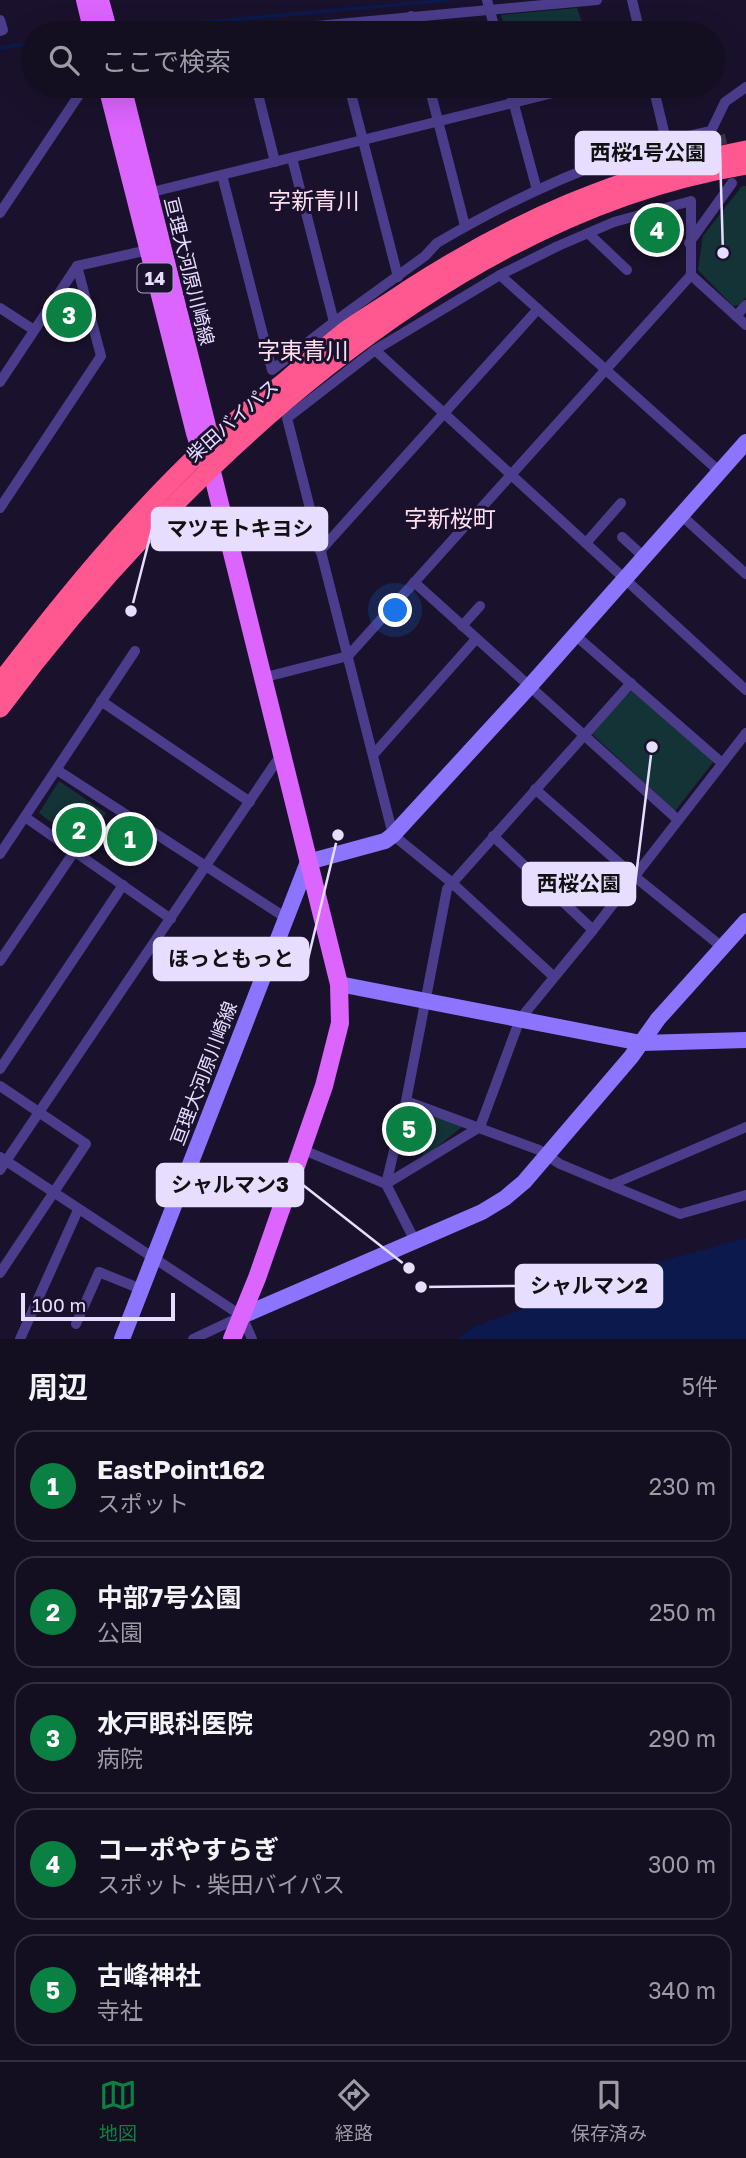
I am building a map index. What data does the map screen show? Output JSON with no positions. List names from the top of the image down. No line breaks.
{"streets":{"highway":["柴田バイパス"],"main road":["亘理大河原川崎線","14"]},"crossings":[["亘理大河原川崎線","柴田バイパス"]],"districts":["字新青川","字東青川","字新桜町"],"places":["西桜1号公園","マツモトキヨシ","西桜公園","ほっともっと","シャルマン3","シャルマン2"],"scale_bar":"100 m","page":{"search":"ここで検索","pins":["4","3","2","1","5"],"scale":"100 m","heading":["周辺","5件"],"list":[{"mark":"1","name":"EastPoint162","note":"スポット","value":"230 m"},{"mark":"2","name":"中部7号公園","note":"公園","value":"250 m"},{"mark":"3","name":"水戸眼科医院","note":"病院","value":"290 m"},{"mark":"4","name":"コーポやすらぎ","note":"スポット · 柴田バイパス","value":"300 m"},{"mark":"5","name":"古峰神社","note":"寺社","value":"340 m"}],"nav":["地図","経路","保存済み"]}}
